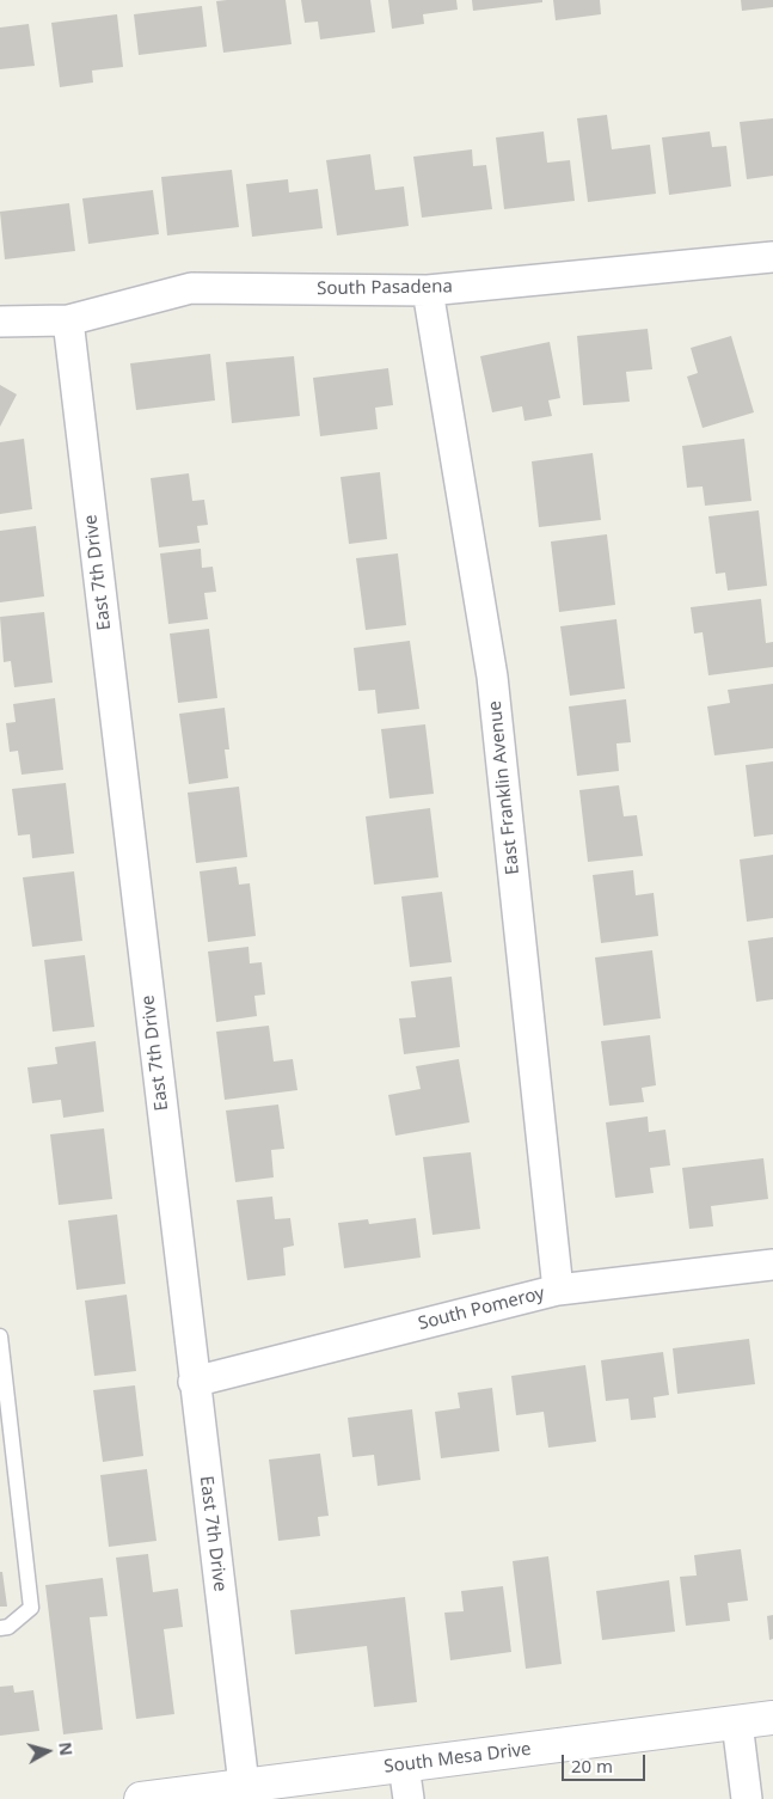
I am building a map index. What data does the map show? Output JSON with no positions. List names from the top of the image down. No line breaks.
{"streets":{"main road":["South Mesa Drive"],"street":["South Pasadena","East 7th Drive","East Franklin Avenue","South Pomeroy"]},"crossings":[["South Pasadena","East 7th Drive"],["South Pasadena","East Franklin Avenue"],["East 7th Drive","South Pomeroy"],["East 7th Drive","South Mesa Drive"],["East Franklin Avenue","South Pomeroy"]],"scale_bar":"20 m","north":"right"}
